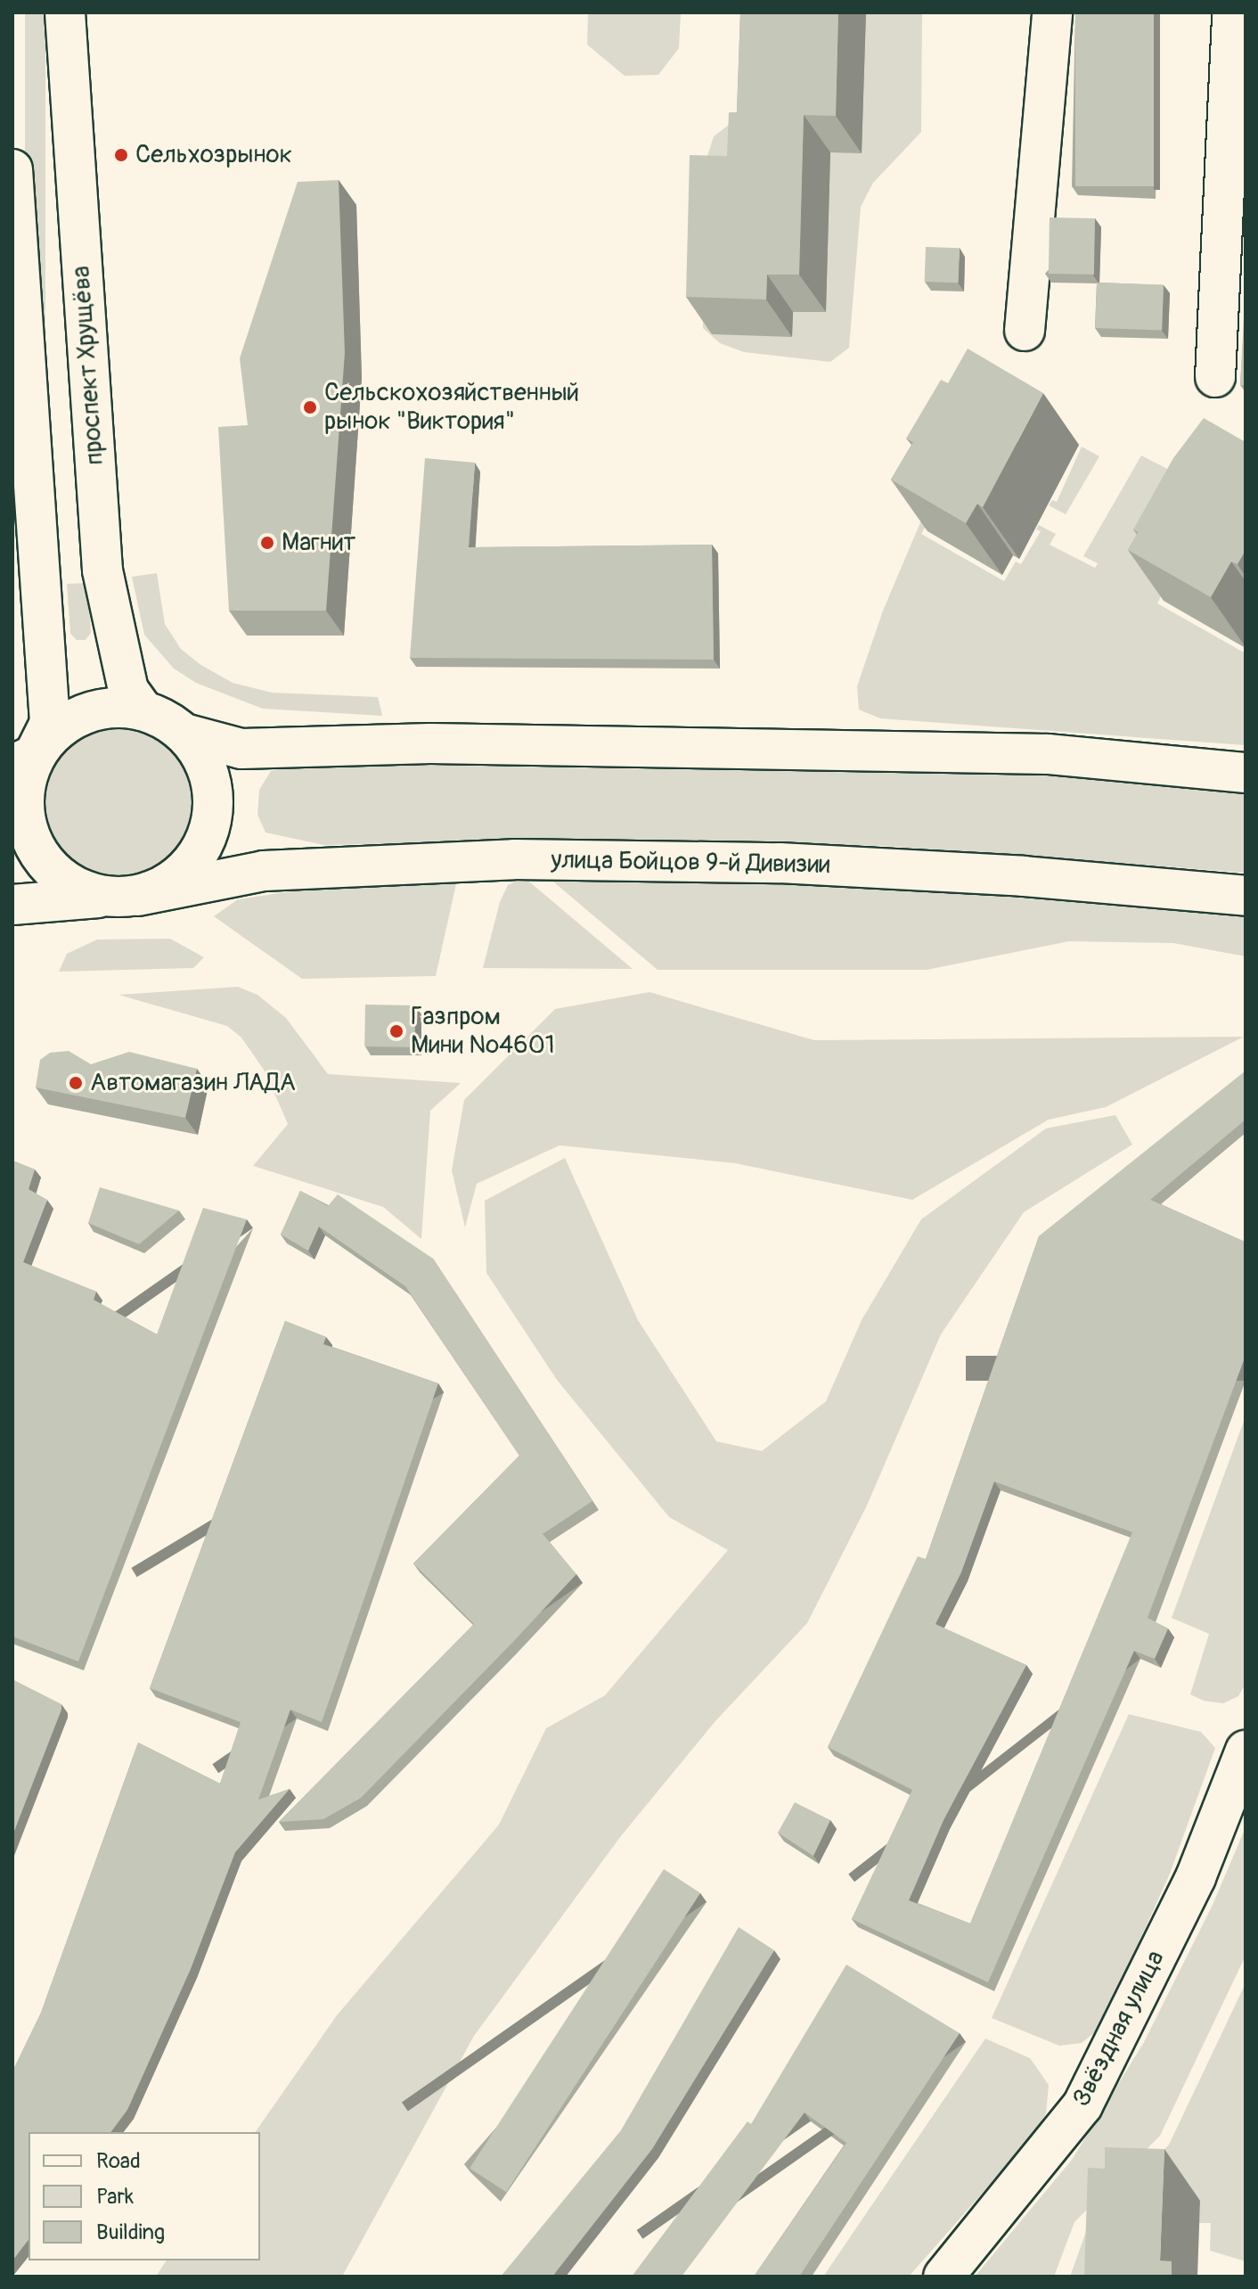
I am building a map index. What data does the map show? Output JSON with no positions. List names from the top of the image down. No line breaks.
{"streets":{"main road":["проспект Хрущёва","улица Бойцов 9-й Дивизии","Звёздная улица"]},"crossings":[["проспект Хрущёва","улица Бойцов 9-й Дивизии"]],"places":["Сельхозрынок","Сельскохозяйственный рынок \"Виктория\"","Магнит","Газпром Мини №4601","Автомагазин ЛАДА"],"legend":["Road","Park","Building"]}
